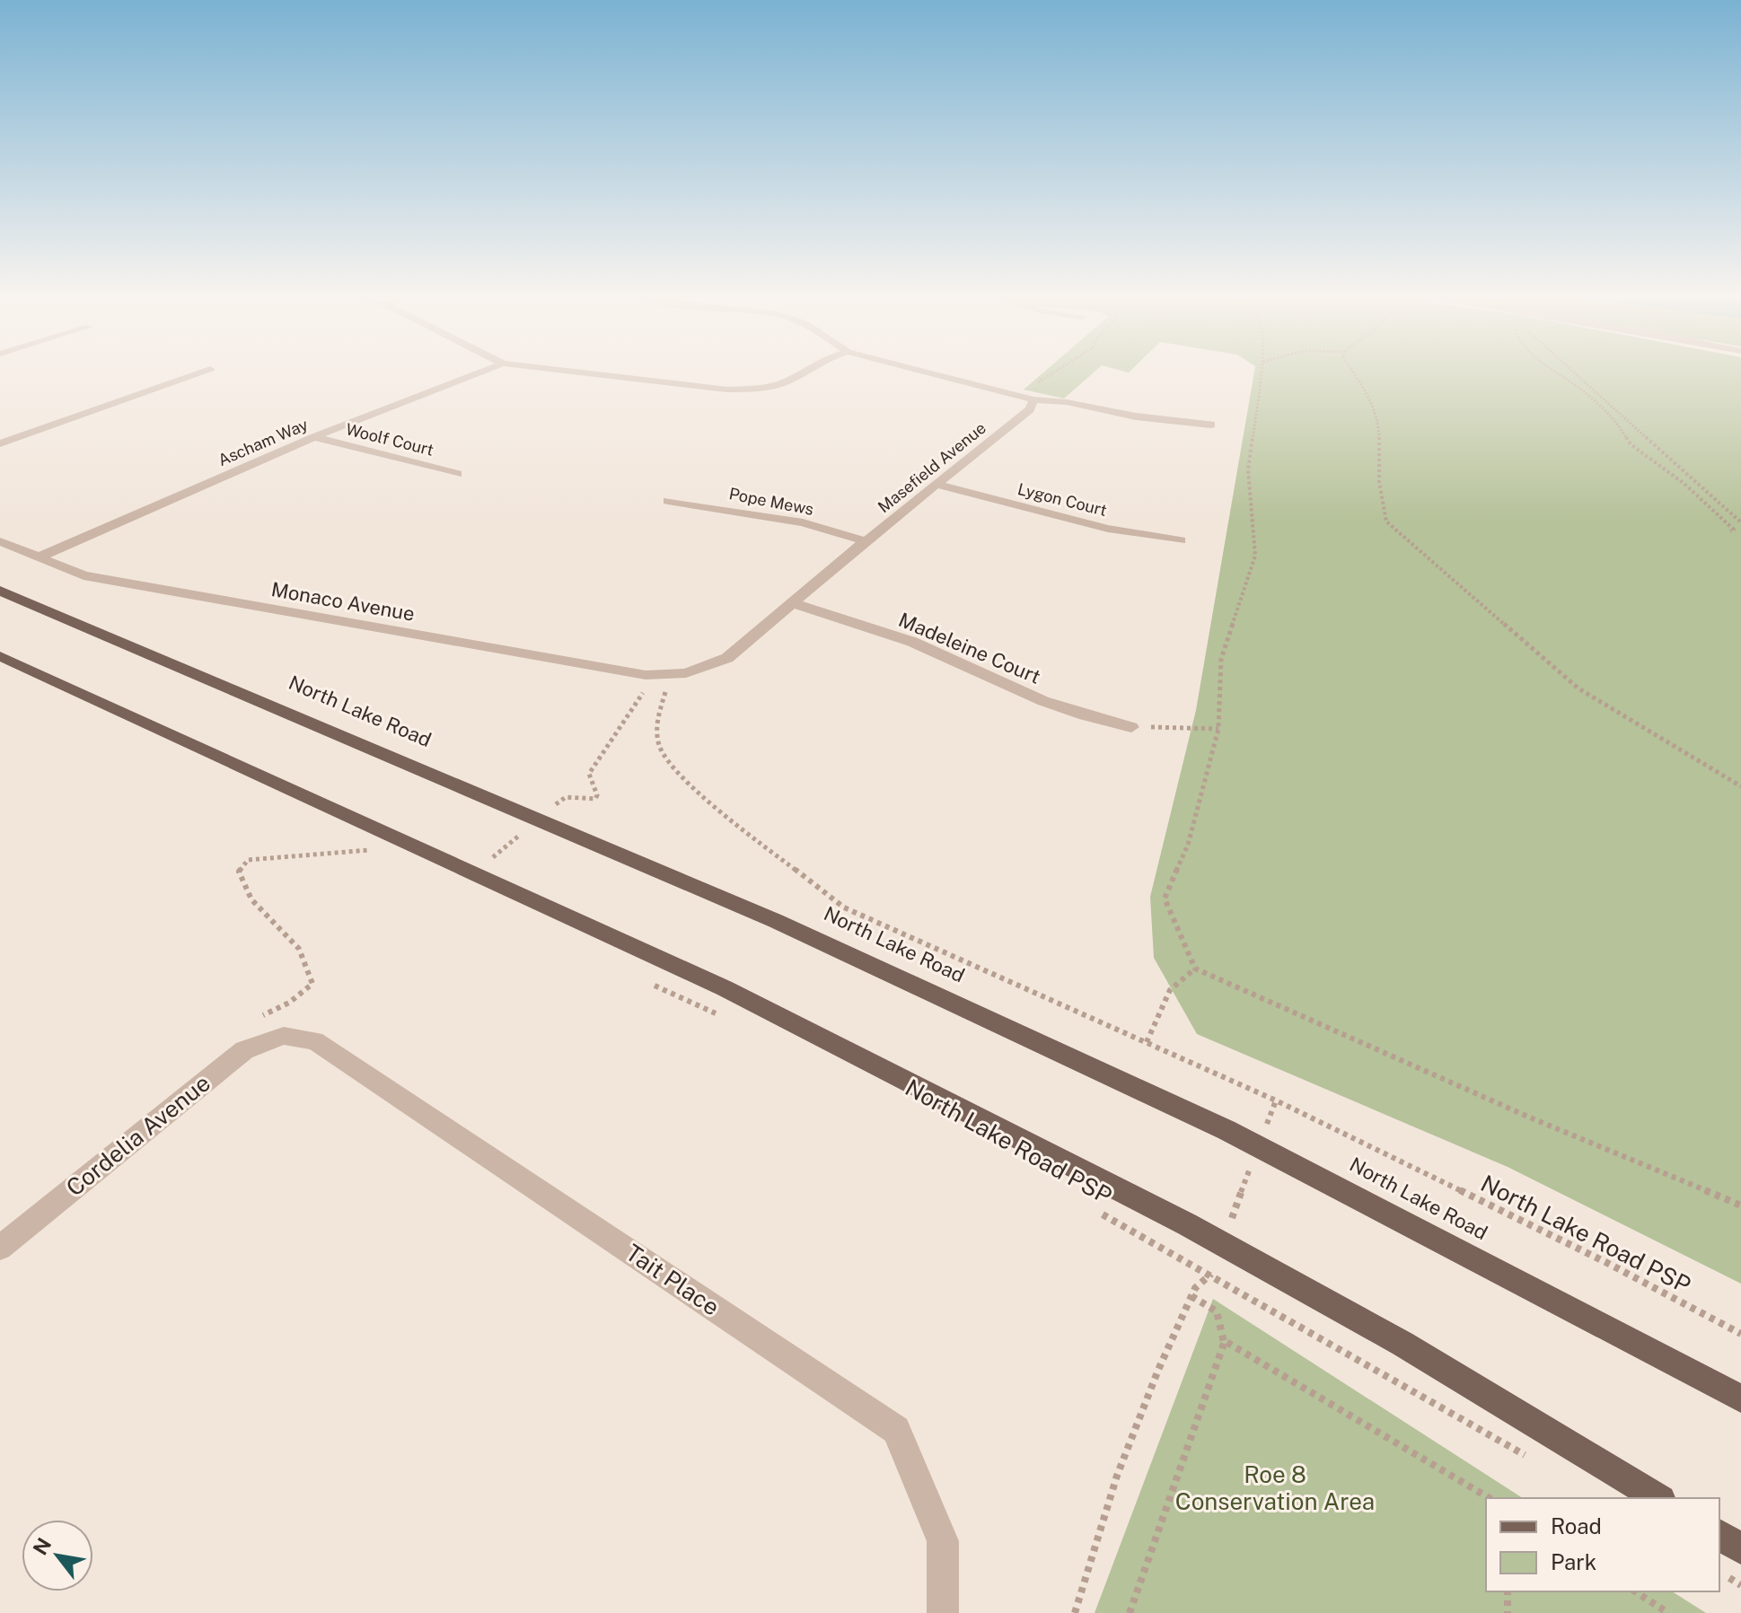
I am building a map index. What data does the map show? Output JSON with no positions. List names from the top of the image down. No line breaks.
{"streets":{"main road":["North Lake Road"],"street":["Woolf Court","Ascham Way","Masefield Avenue","Lygon Court","Pope Mews","Monaco Avenue","Madeleine Court","Cordelia Avenue","Tait Place"],"path":["North Lake Road PSP"]},"crossings":[["Woolf Court","Ascham Way"],["Ascham Way","Monaco Avenue"],["Masefield Avenue","Lygon Court"],["Masefield Avenue","Pope Mews"],["Masefield Avenue","Monaco Avenue"],["Masefield Avenue","Madeleine Court"],["Masefield Avenue","North Lake Road PSP"],["Monaco Avenue","North Lake Road PSP"],["Cordelia Avenue","Tait Place"]],"parks":["Roe 8 Conservation Area"],"legend":["Road","Park"],"north":"top left"}
